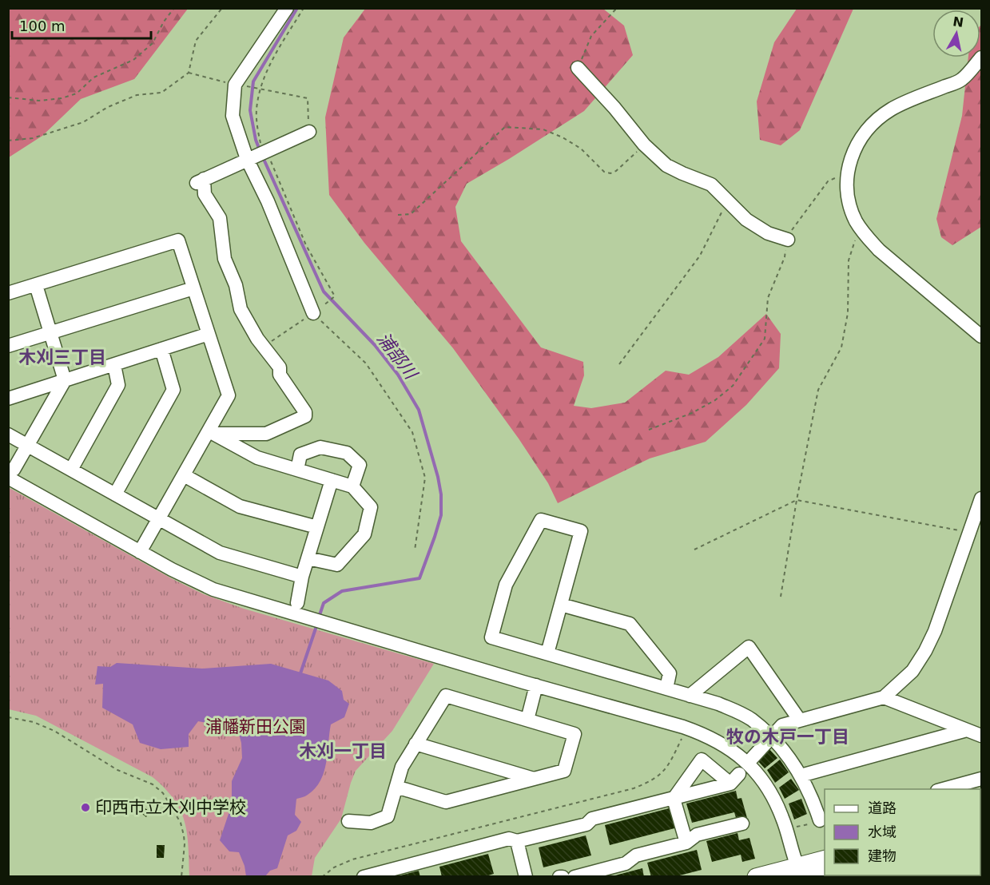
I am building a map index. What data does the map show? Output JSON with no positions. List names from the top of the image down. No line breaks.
{"districts":["木刈三丁目","牧の木戸一丁目","木刈一丁目"],"water":["浦部川"],"parks":["浦幡新田公園"],"places":["印西市立木刈中学校"],"legend":["道路","水域","建物"],"scale_bar":"100 m","north":"top"}
